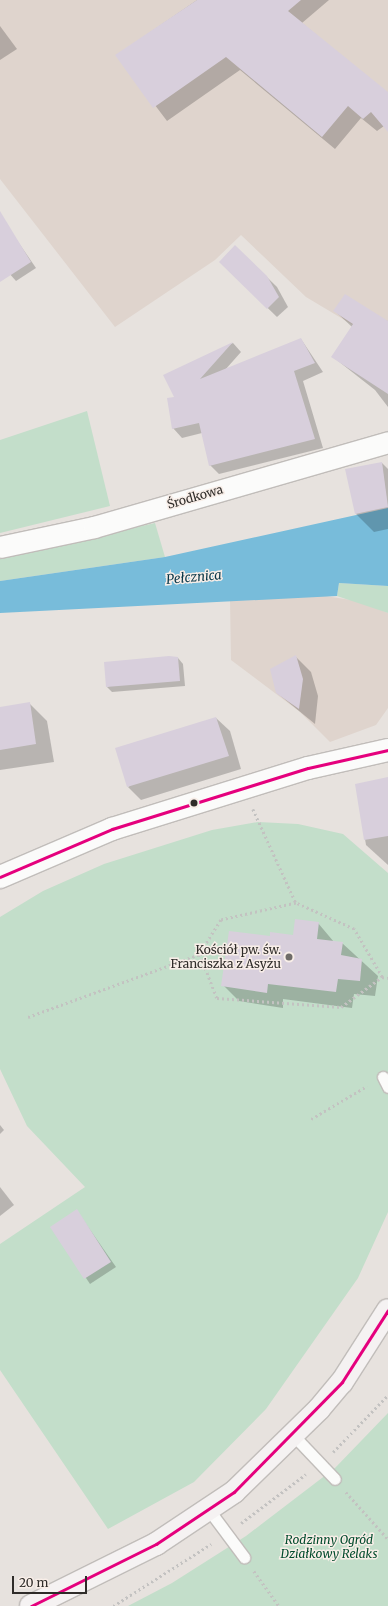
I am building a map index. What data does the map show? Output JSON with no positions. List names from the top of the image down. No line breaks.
{"streets":{"street":["Środkowa"]},"water":["Pełcznica"],"parks":["Rodzinny Ogród Działkowy Relaks"],"places":["Kościół pw. św. Franciszka z Asyżu"],"scale_bar":"20 m"}
